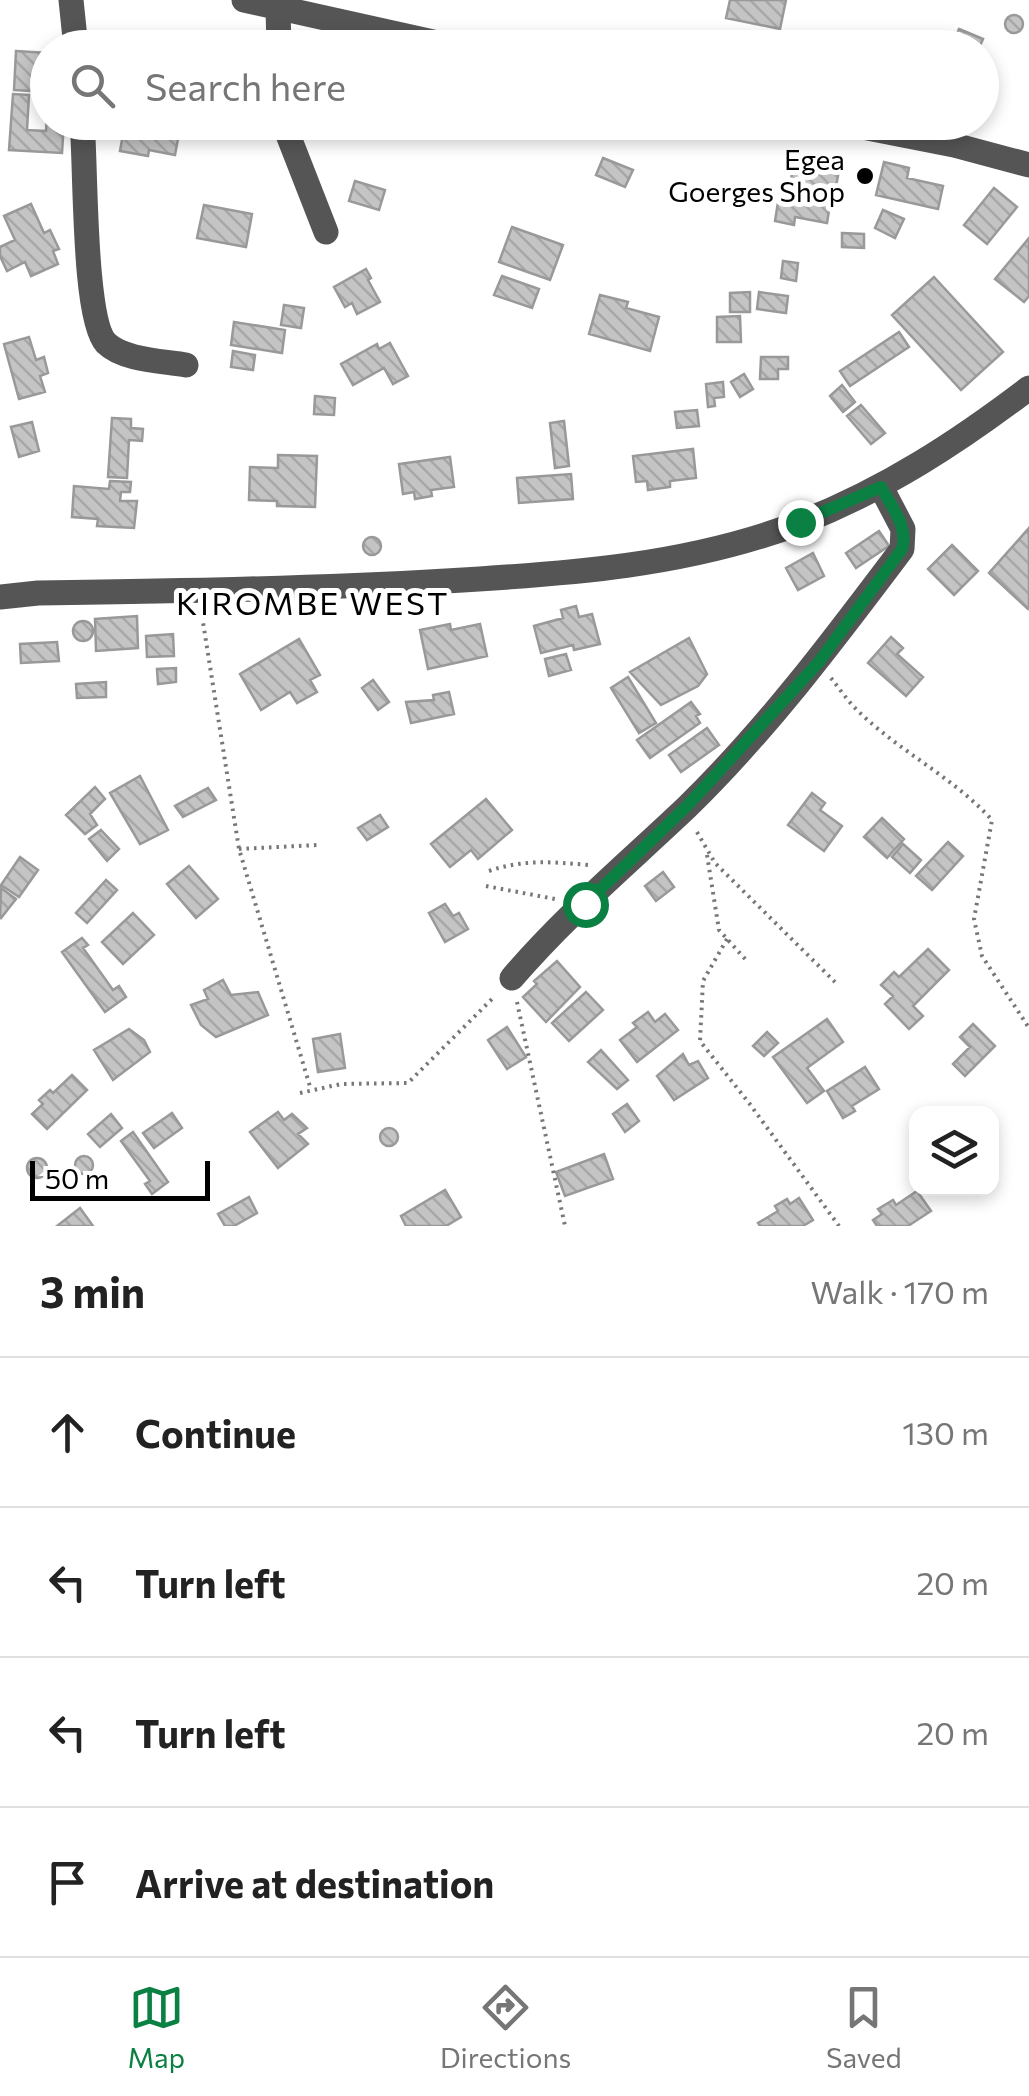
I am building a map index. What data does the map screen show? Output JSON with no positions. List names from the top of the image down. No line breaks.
{"districts":["KIROMBE WEST"],"places":["Egea Goerges Shop"],"scale_bar":"50 m","page":{"search":"Search here","scale":"50 m","heading":["3 min","Walk · 170 m"],"list":[["Continue","130 m"],["Turn left","20 m"],["Turn left","20 m"],"Arrive at destination"],"nav":["Map","Directions","Saved"]}}
